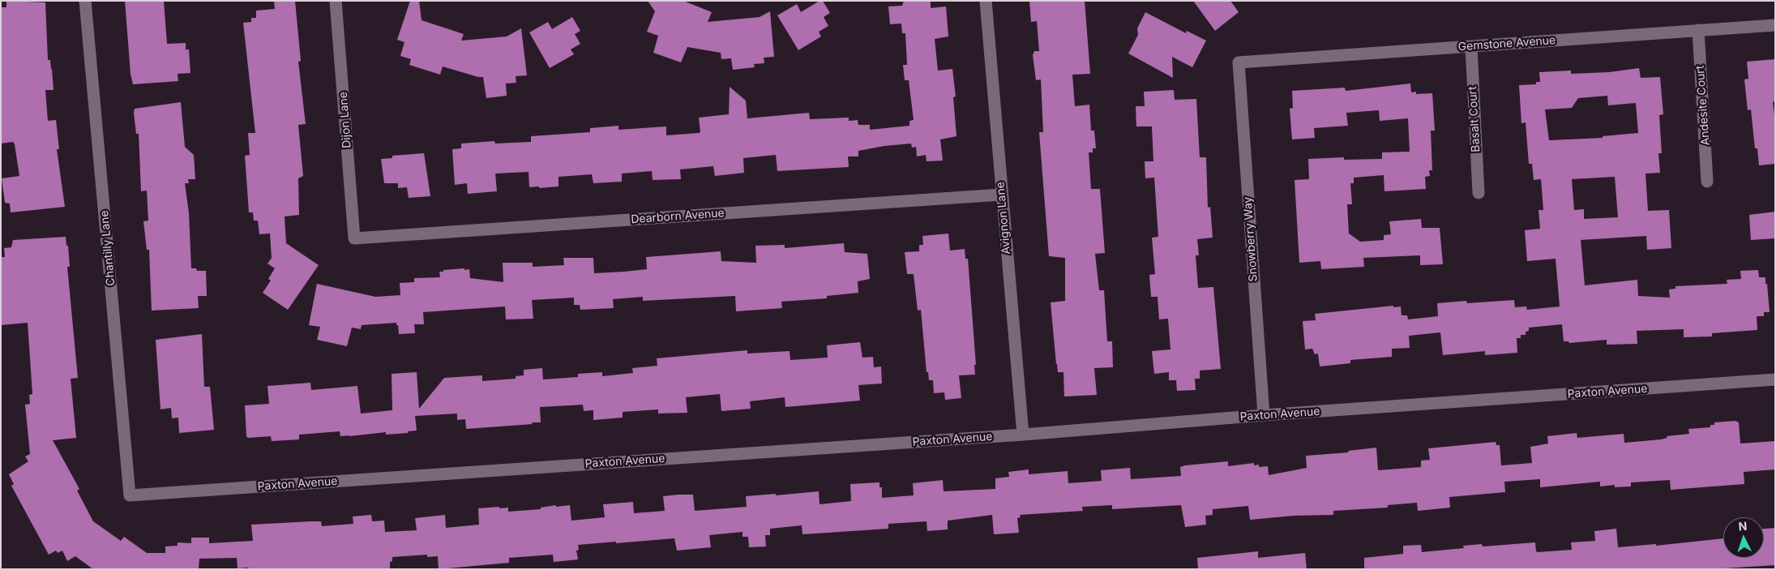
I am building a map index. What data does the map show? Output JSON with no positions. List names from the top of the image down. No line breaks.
{"streets":{"street":["Gemstone Avenue","Andesite Court","Basalt Court","Dijon Lane","Dearborn Avenue","Avignon Lane","Snowberry Way","Chantilly Lane","Paxton Avenue"]},"crossings":[["Gemstone Avenue","Andesite Court"],["Gemstone Avenue","Basalt Court"],["Gemstone Avenue","Snowberry Way"],["Dijon Lane","Dearborn Avenue"],["Dearborn Avenue","Avignon Lane"],["Avignon Lane","Paxton Avenue"],["Snowberry Way","Paxton Avenue"],["Chantilly Lane","Paxton Avenue"]],"north":"top"}
